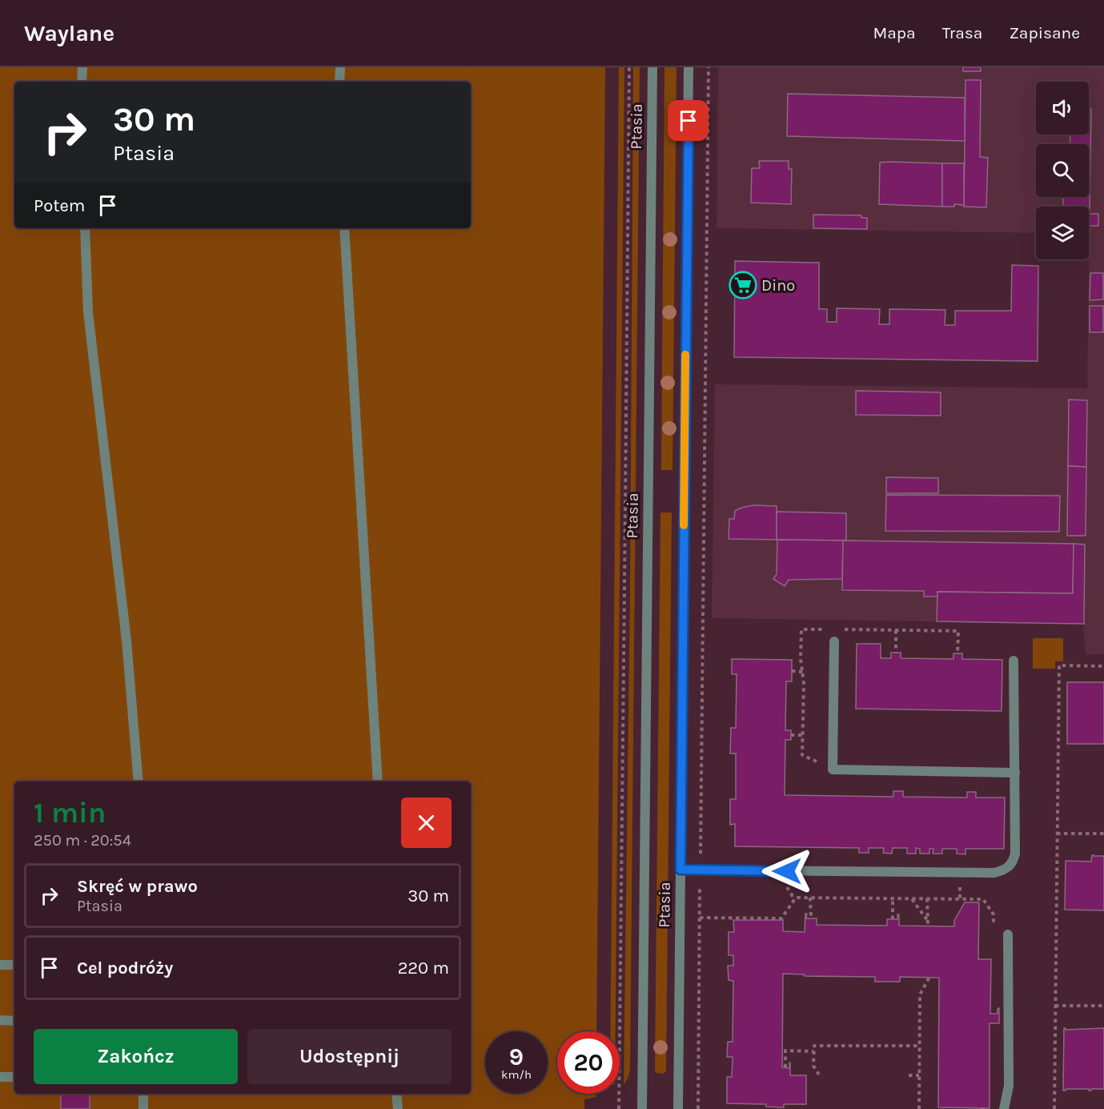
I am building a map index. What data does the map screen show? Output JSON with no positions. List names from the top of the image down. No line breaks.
{"streets":{"street":["Ptasia"]},"places":{"supermarket":["Dino"]},"page":{"header":"Waylane","nav":["Mapa","Trasa","Zapisane"],"turn":["30 m","Ptasia"],"then":"Potem","heading":["1 min","250 m · 20:54"],"list":[{"name":"Skręć w prawo","note":"Ptasia","value":"30 m"},{"name":"Cel podróży","value":"220 m"}],"buttons":["Zakończ","Udostępnij"],"speed":"9 km/h","limit":"20"}}
